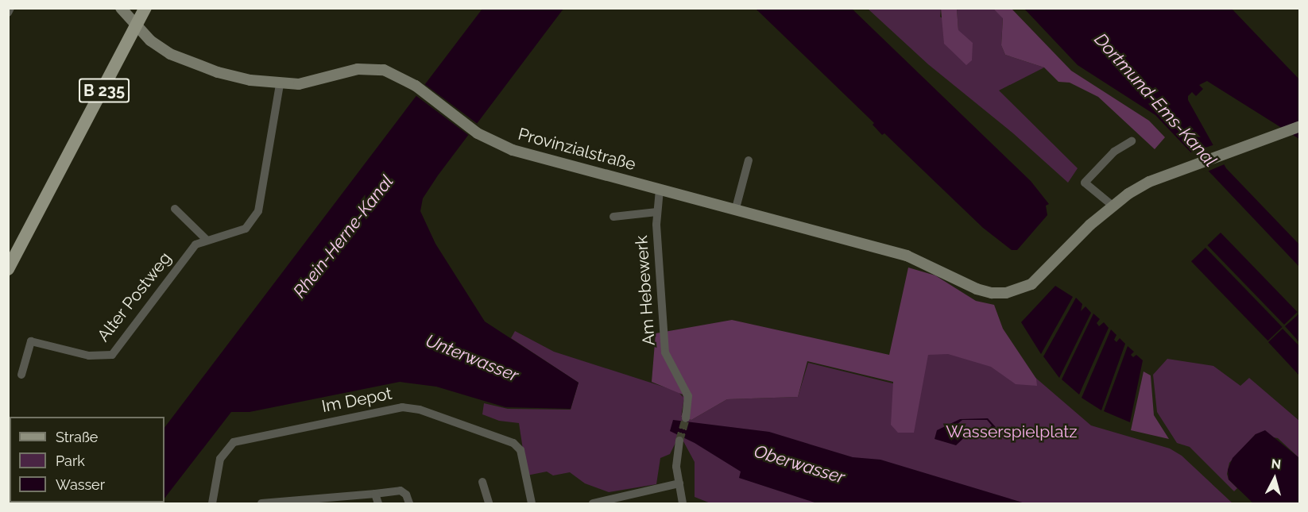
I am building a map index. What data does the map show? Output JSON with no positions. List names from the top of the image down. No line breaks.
{"streets":{"main road":["B 235","Provinzialstraße"],"street":["Am Hebewerk","Alter Postweg","Im Depot"]},"crossings":[["B 235","Provinzialstraße"],["Provinzialstraße","Am Hebewerk"]],"water":["Dortmund-Ems-Kanal","Rhein-Herne-Kanal","Unterwasser","Oberwasser"],"parks":["Wasserspielplatz"],"legend":["Straße","Park","Wasser"],"north":"top"}
